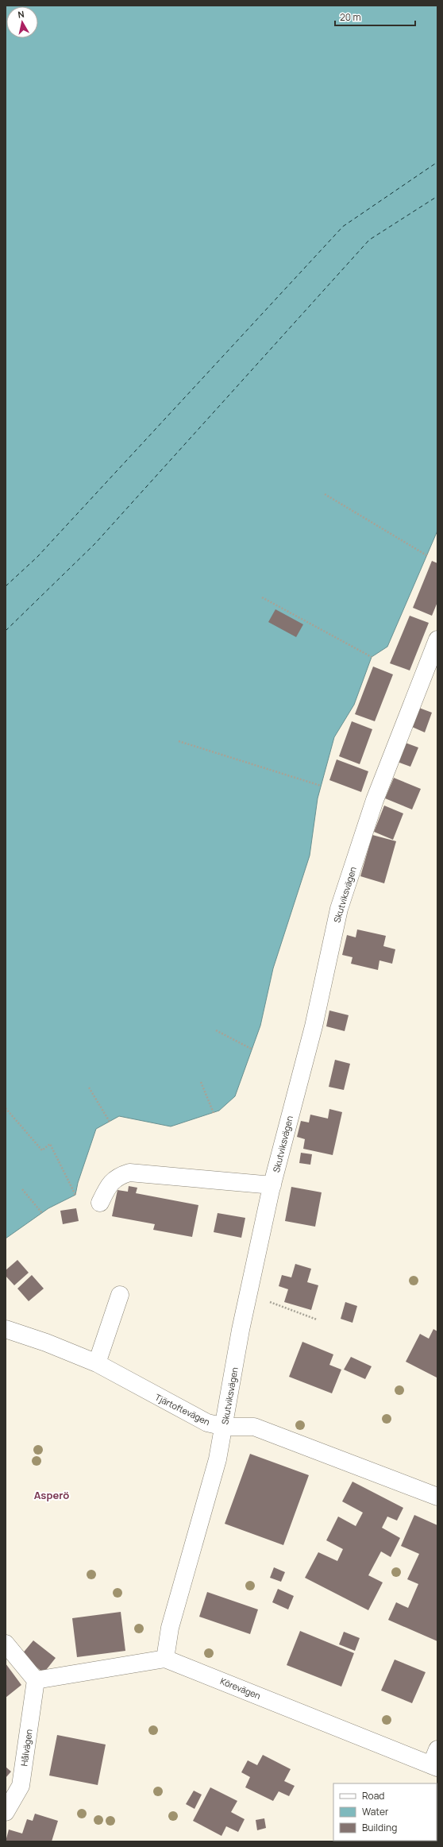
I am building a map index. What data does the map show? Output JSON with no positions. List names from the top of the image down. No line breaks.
{"streets":{"street":["Skutviksvägen","Tjärtoftevägen","Körevägen","Hålvägen"]},"crossings":[["Skutviksvägen","Tjärtoftevägen"],["Skutviksvägen","Körevägen"]],"districts":["Asperö"],"legend":["Road","Water","Building"],"scale_bar":"20 m","north":"top"}
